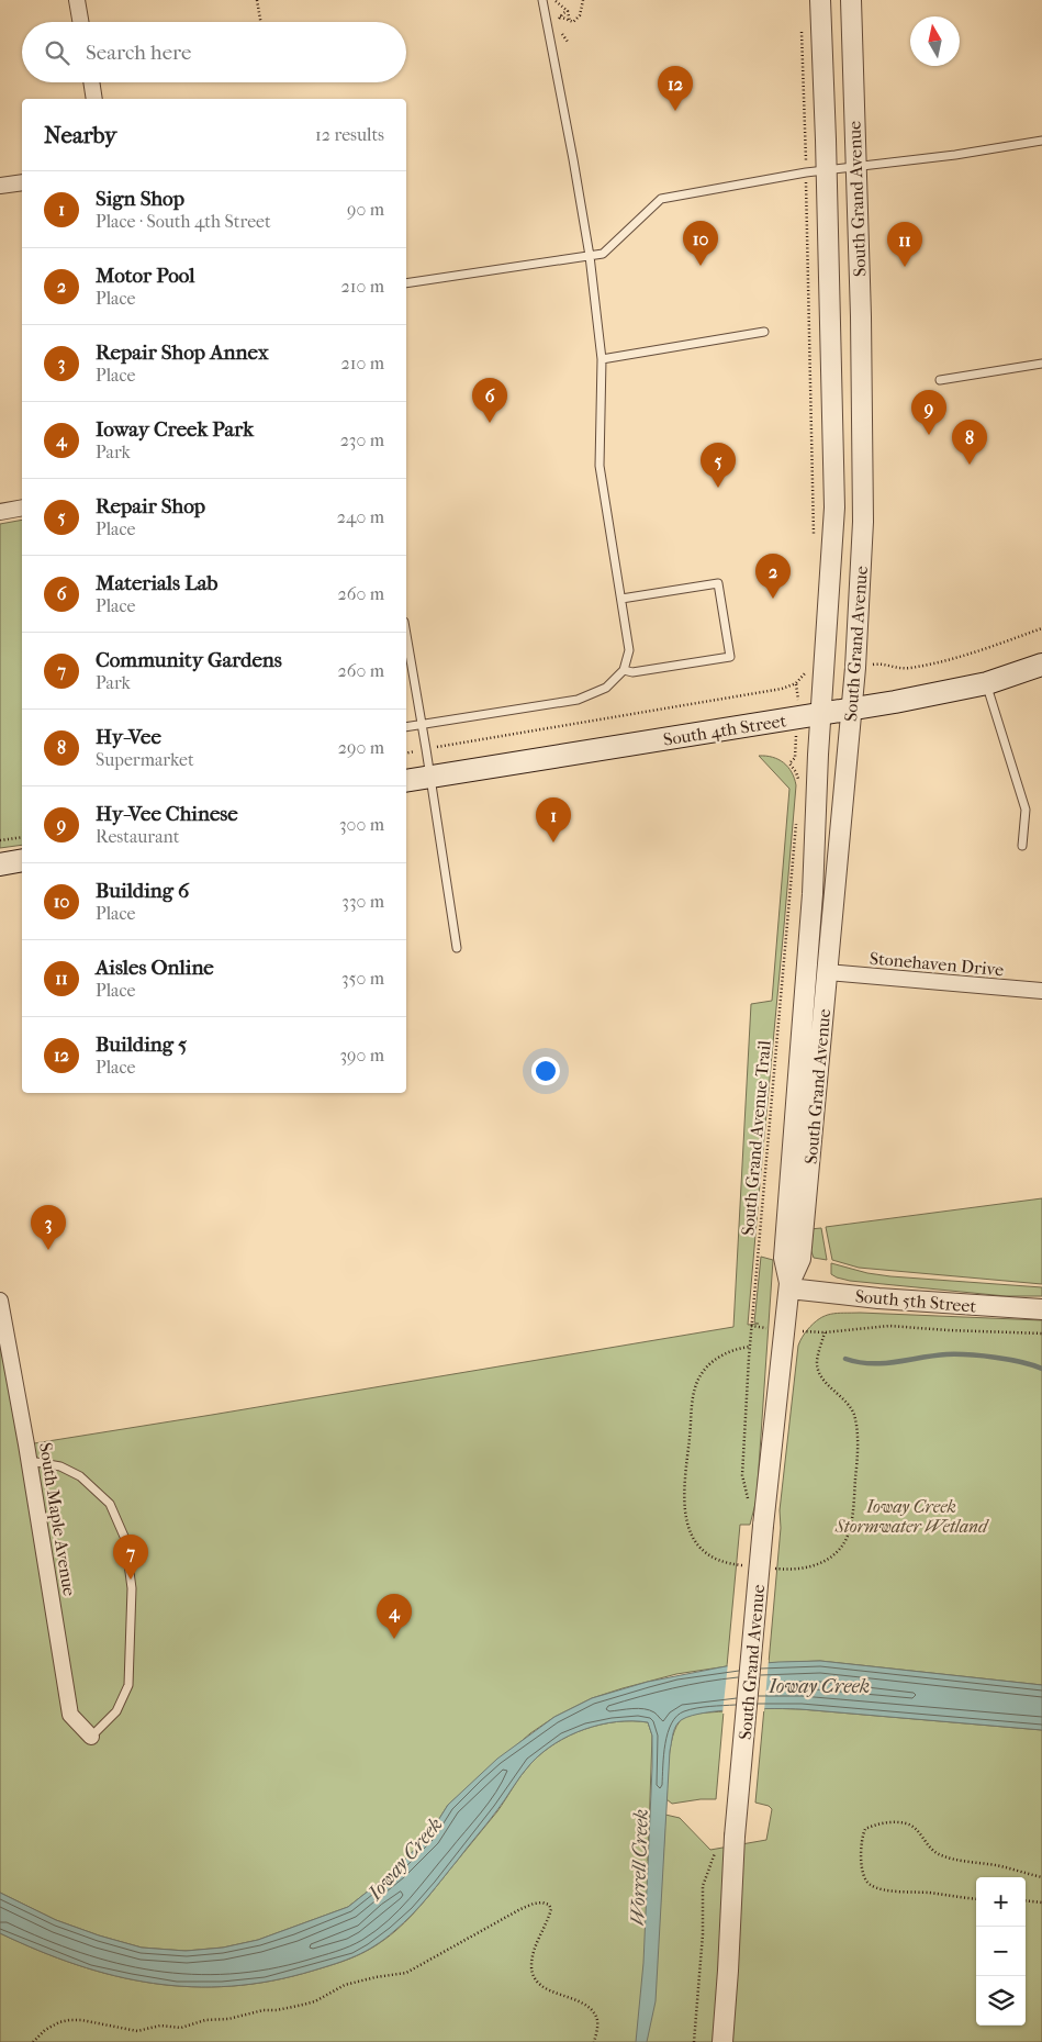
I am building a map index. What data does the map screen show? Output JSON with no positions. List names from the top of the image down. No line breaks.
{"streets":{"main road":["South 4th Street"],"street":["South Grand Avenue","Stonehaven Drive","South 5th Street","South Maple Avenue"],"path":["South Grand Avenue Trail"]},"crossings":[["South Grand Avenue","South 4th Street"],["South Grand Avenue","Stonehaven Drive"],["South Grand Avenue","South 5th Street"]],"water":["Ioway Creek","Worrell Creek"],"parks":["Ioway Creek Stormwater Wetland"],"north":"top","page":{"search":"Search here","pins":["12","10","11","6","9","8","5","2","1","3","7","4"],"heading":["Nearby","12 results"],"list":[{"mark":"1","name":"Sign Shop","note":"Place · South 4th Street","value":"90 m"},{"mark":"2","name":"Motor Pool","note":"Place","value":"210 m"},{"mark":"3","name":"Repair Shop Annex","note":"Place","value":"210 m"},{"mark":"4","name":"Ioway Creek Park","note":"Park","value":"230 m"},{"mark":"5","name":"Repair Shop","note":"Place","value":"240 m"},{"mark":"6","name":"Materials Lab","note":"Place","value":"260 m"},{"mark":"7","name":"Community Gardens","note":"Park","value":"260 m"},{"mark":"8","name":"Hy-Vee","note":"Supermarket","value":"290 m"},{"mark":"9","name":"Hy-Vee Chinese","note":"Restaurant","value":"300 m"},{"mark":"10","name":"Building 6","note":"Place","value":"330 m"},{"mark":"11","name":"Aisles Online","note":"Place","value":"350 m"},{"mark":"12","name":"Building 5","note":"Place","value":"390 m"}],"map_buttons":["+","−"]}}
